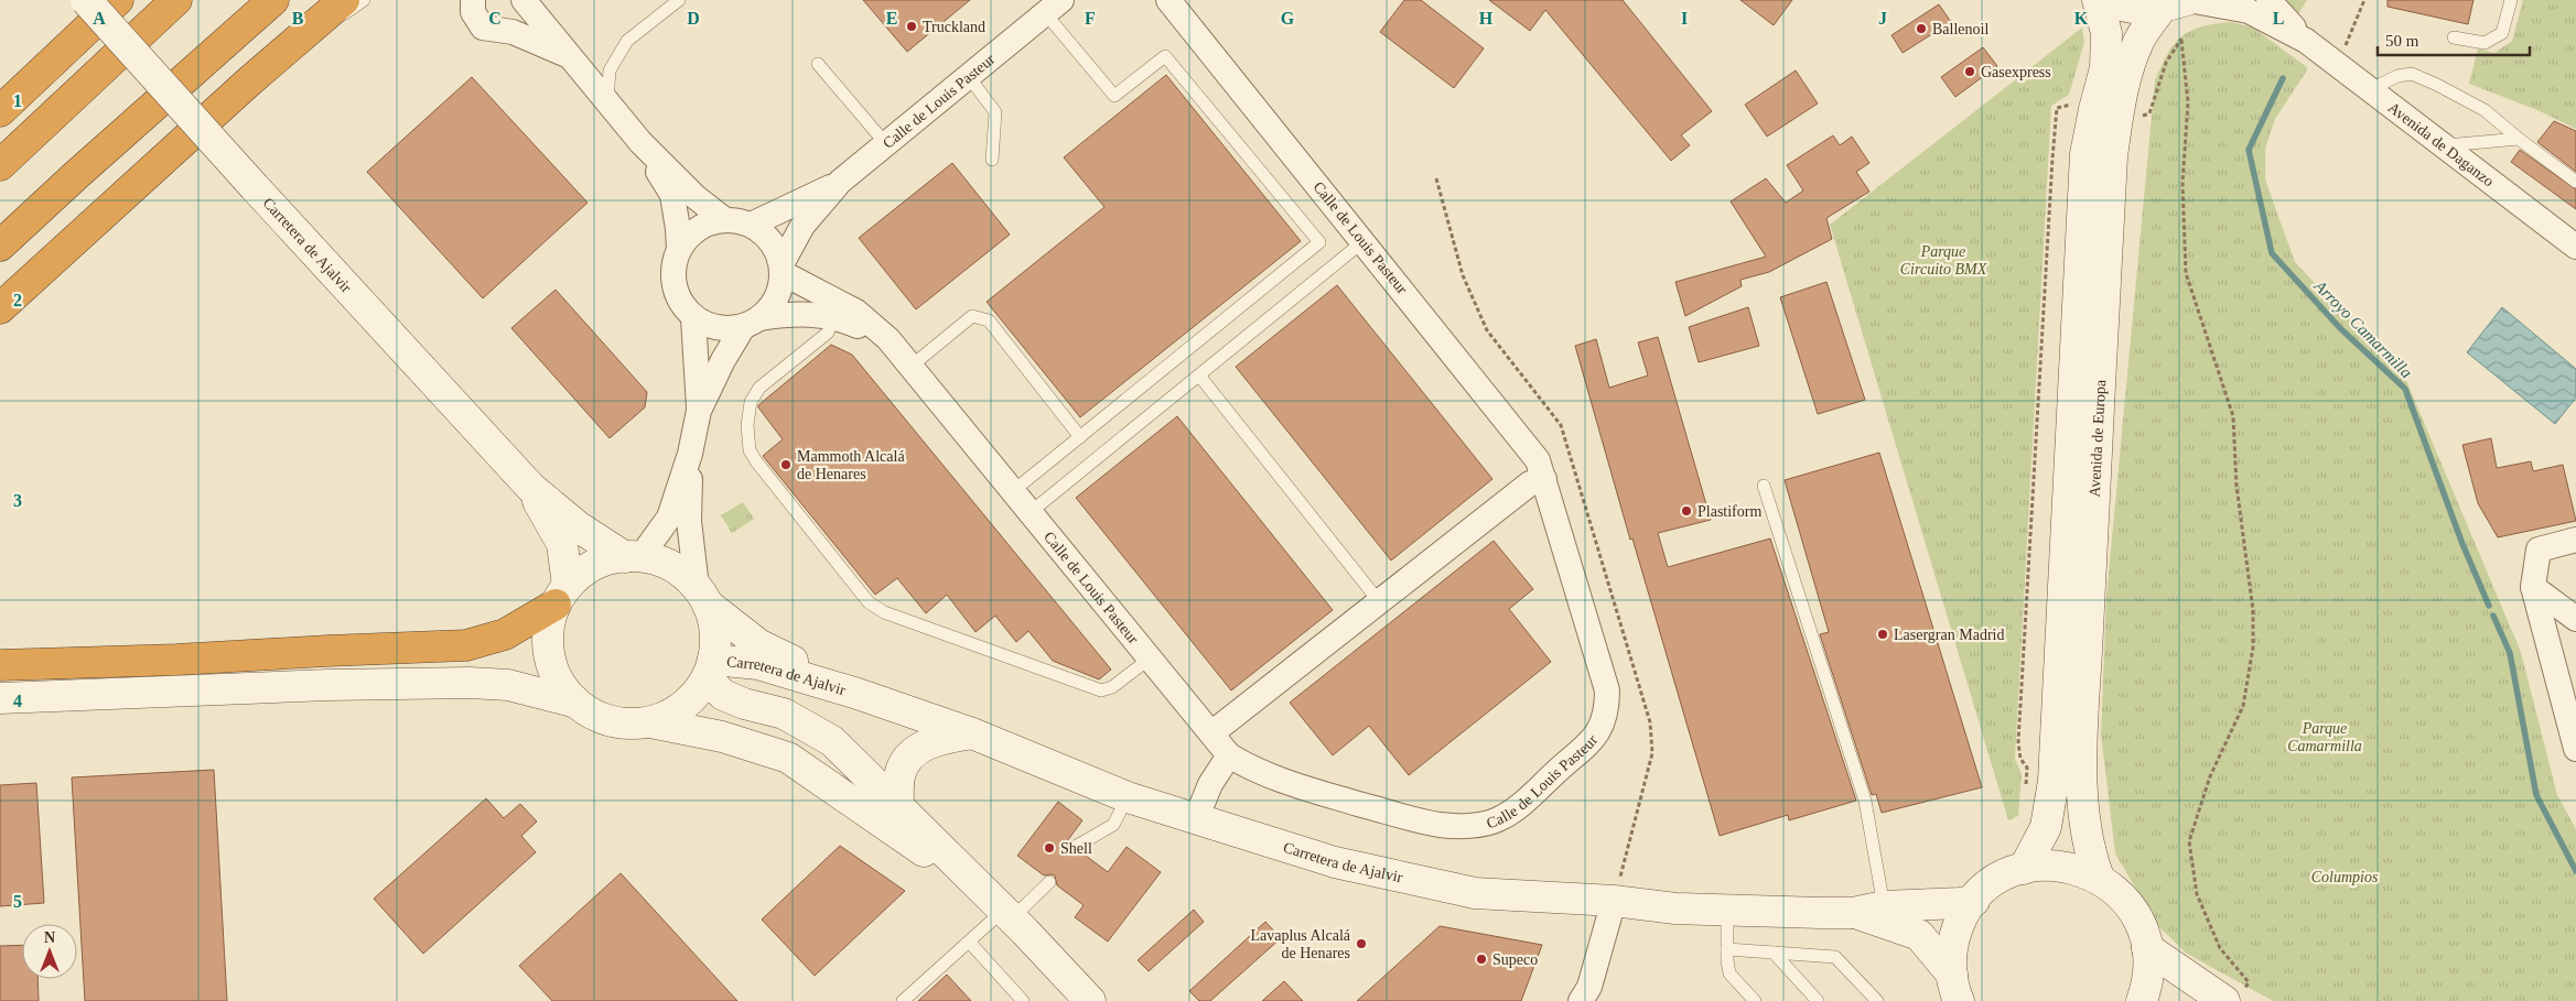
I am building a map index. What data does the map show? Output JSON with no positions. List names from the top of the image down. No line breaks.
{"streets":{"street":["Calle de Louis Pasteur","Avenida de Daganzo","Carretera de Ajalvir","Avenida de Europa"]},"crossings":[["Avenida de Daganzo","Avenida de Europa"]],"water":["Arroyo Camarmilla"],"parks":["Parque Circuito BMX","Parque Camarmilla","Columpios"],"places":["Truckland","Ballenoil","Gasexpress","Mammoth Alcalá de Henares","Plastiform","Lasergran Madrid","Shell","Lavaplus Alcalá de Henares","Supeco"],"scale_bar":"50 m","north":"top","grid":{"columns":["A","B","C","D","E","F","G","H","I","J","K","L"],"rows":["1","2","3","4","5"]}}
